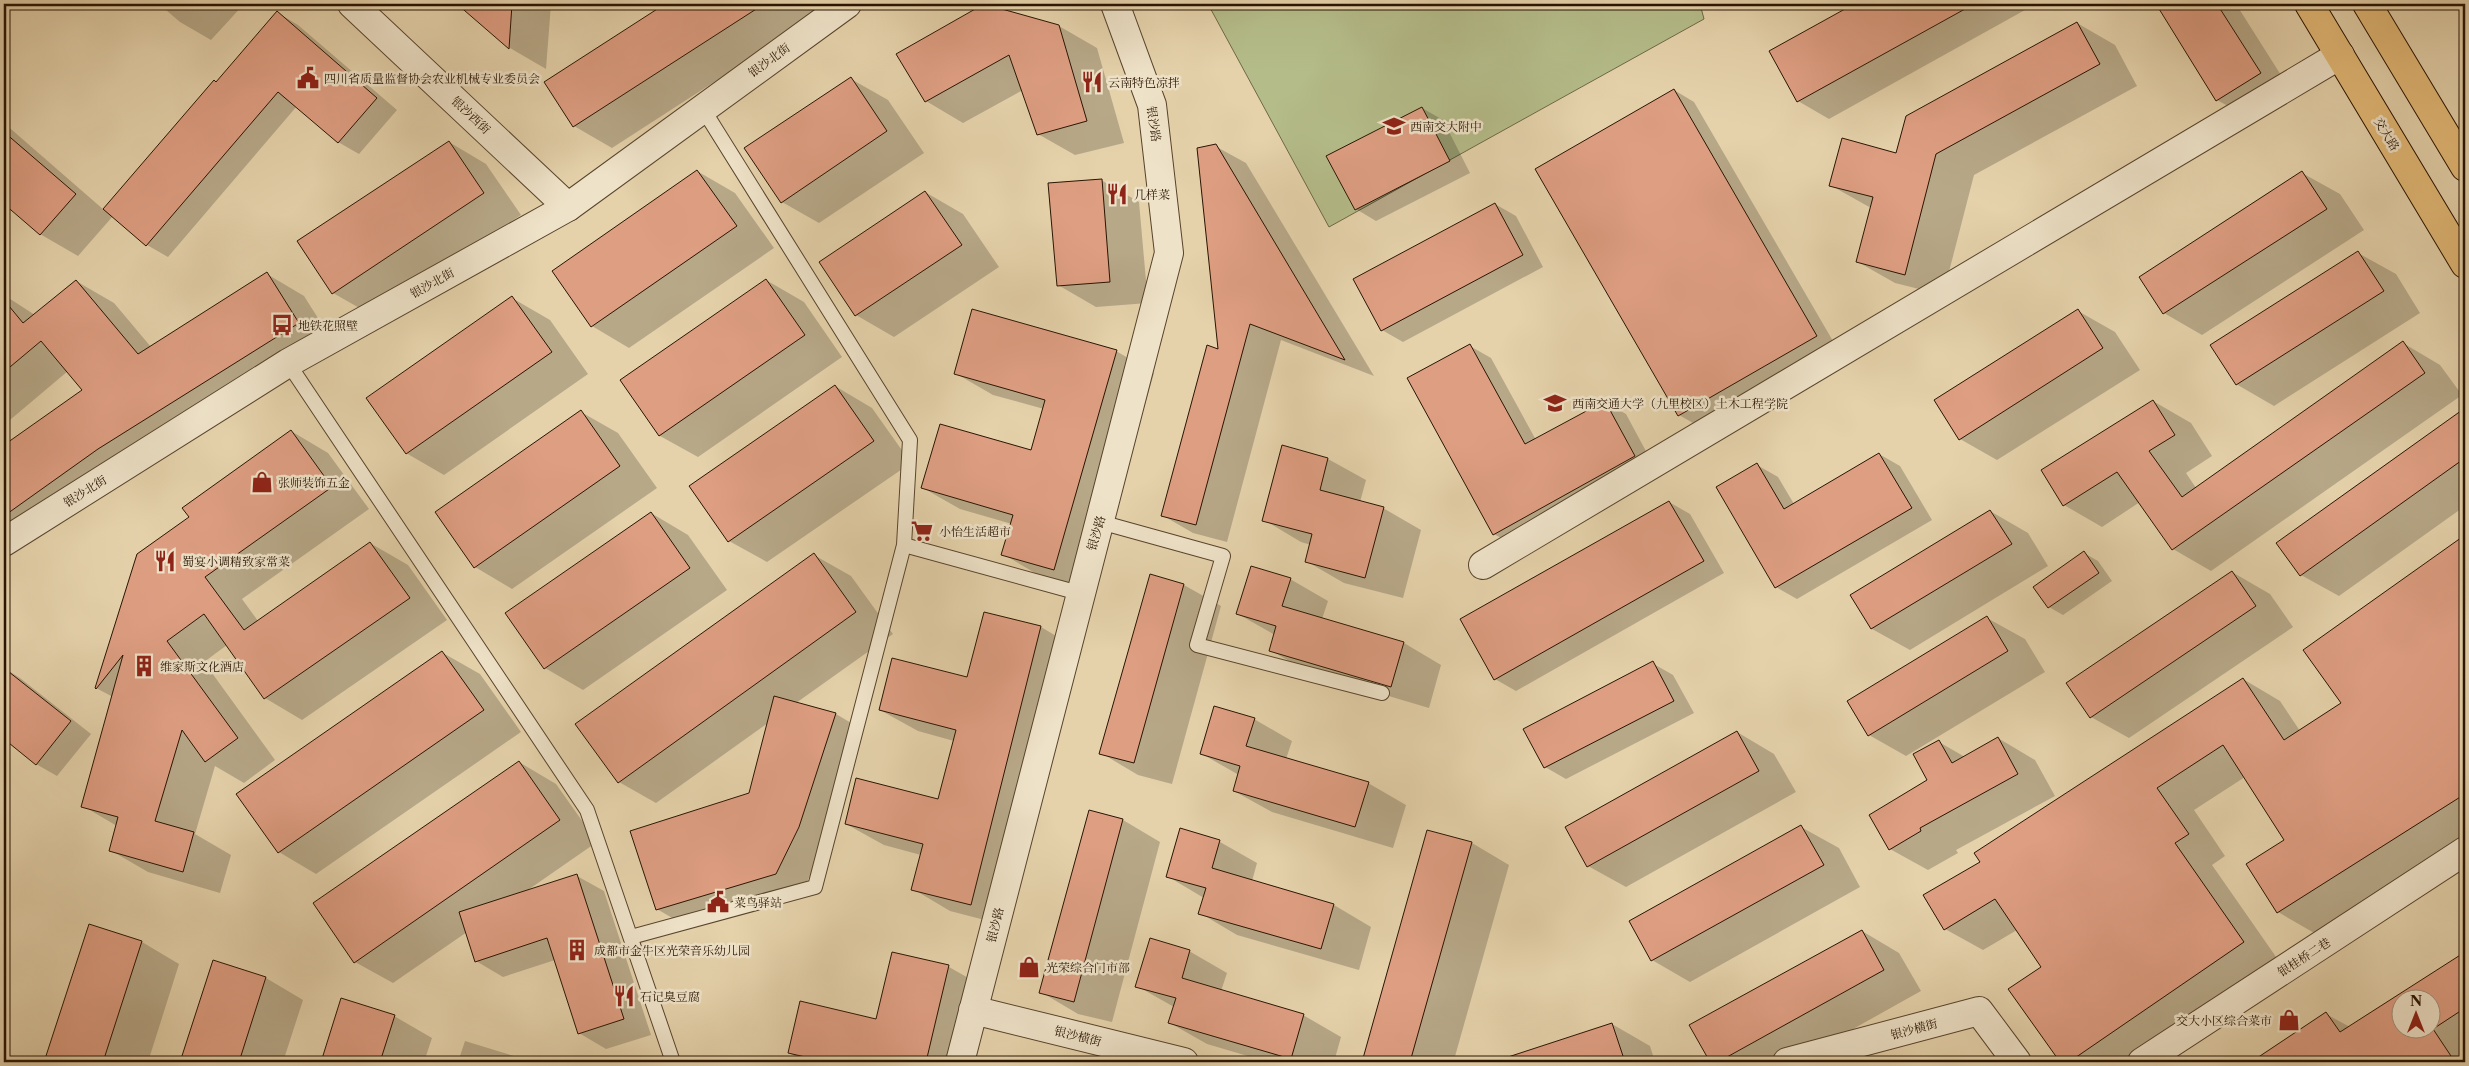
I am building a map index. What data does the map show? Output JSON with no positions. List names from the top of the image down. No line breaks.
{"streets":{"main road":["交大路"],"street":["银沙北街","银沙西街","银沙路","银桂桥二巷","银沙横街"]},"crossings":[["银沙北街","银沙西街"],["银沙路","银沙横街"]],"places":{"public building":["四川省质量监督协会农业机械专业委员会","菜鸟驿站"],"restaurant":["云南特色凉拌","几样菜","蜀宴小调精致家常菜","石记臭豆腐"],"school or university":["西南交大附中","西南交通大学（九里校区）土木工程学院"],"bus stop":["地铁花照壁"],"shop":["张师装饰五金","光荣综合门市部","交大小区综合菜市"],"supermarket":["小怡生活超市"],"building":["维家斯文化酒店","成都市金牛区光荣音乐幼儿园"]},"north":"top"}
